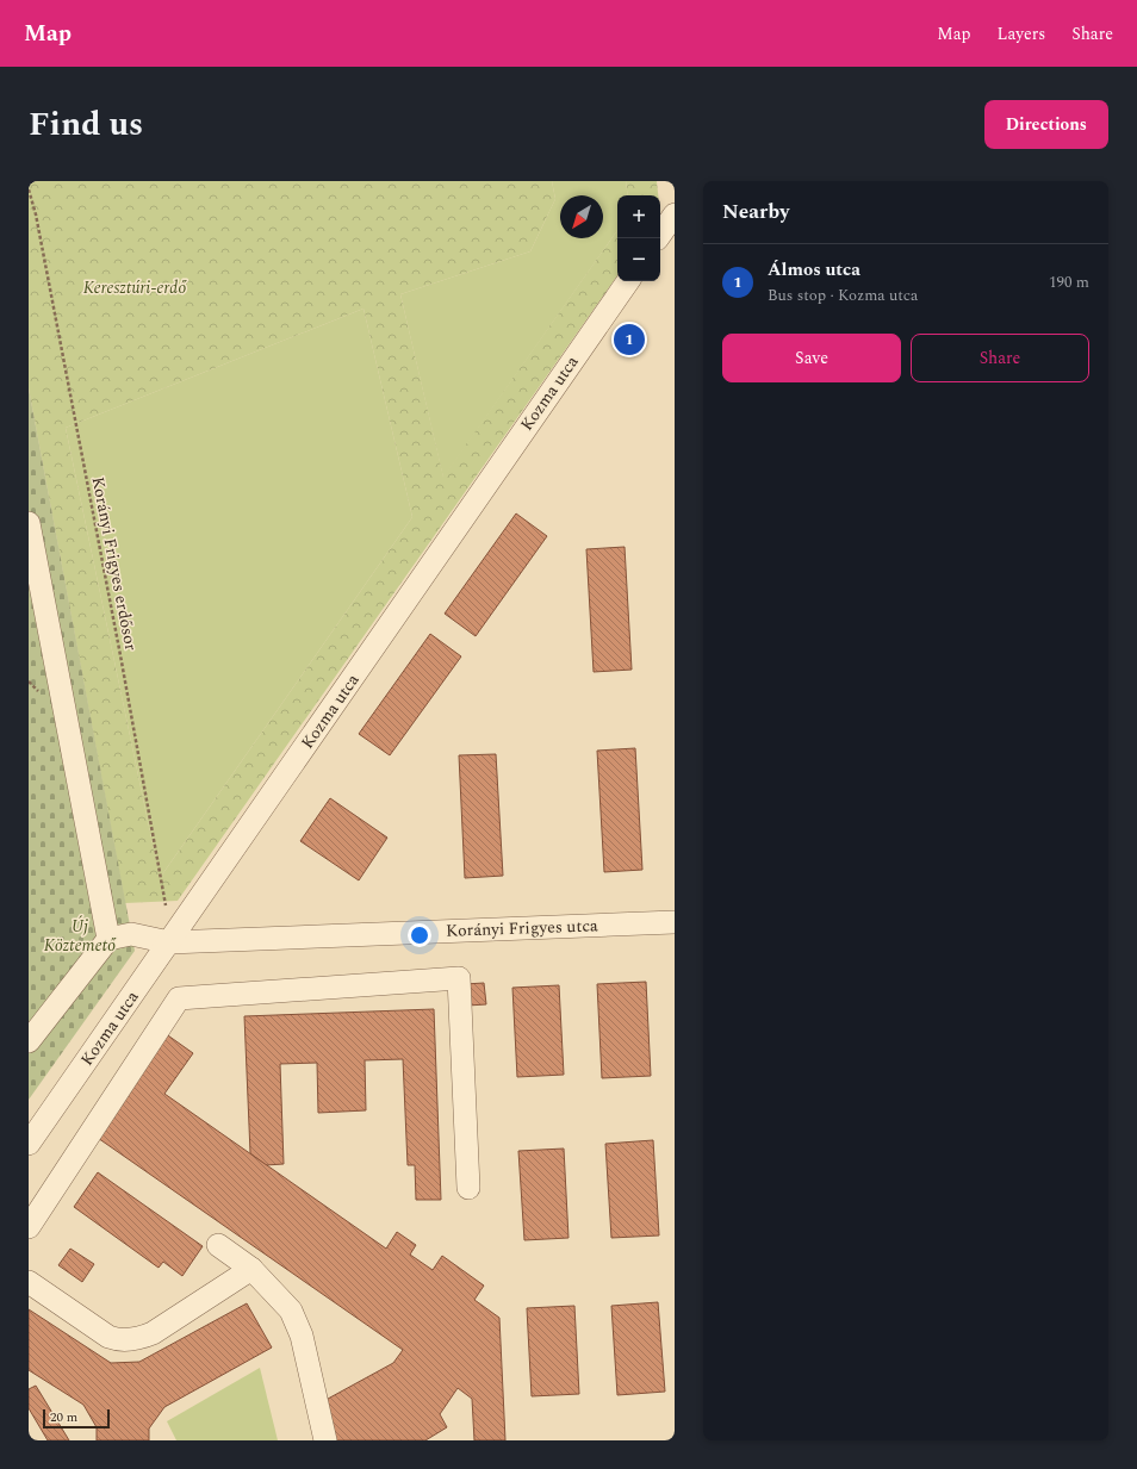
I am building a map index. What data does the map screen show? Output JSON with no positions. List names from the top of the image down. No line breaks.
{"streets":{"street":["Kozma utca","Korányi Frigyes utca"],"path":["Korányi Frigyes erdősor"]},"crossings":[["Kozma utca","Korányi Frigyes utca"]],"parks":["Keresztúri-erdő","Új Köztemető"],"scale_bar":"20 m","north":"bottom left","page":{"header":"Map","nav":["Map","Layers","Share"],"title":"Find us","buttons":["Directions",["Save","Share"]],"heading":"Nearby","map_buttons":["+","−"],"list":[{"mark":"1","name":"Álmos utca","note":"Bus stop · Kozma utca","value":"190 m"}],"pins":"1","scale":"20 m"}}
